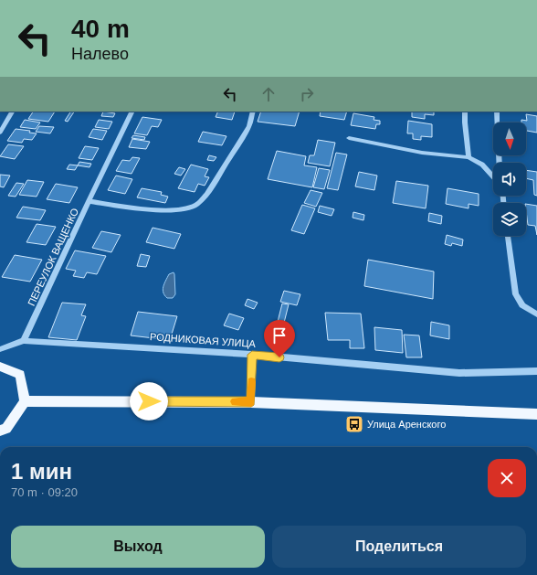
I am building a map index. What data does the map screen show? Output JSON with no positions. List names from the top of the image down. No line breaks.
{"streets":{"street":["ПЕРЕУЛОК ВАЩЕНКО","РОДНИКОВАЯ УЛИЦА"]},"crossings":[["ПЕРЕУЛОК ВАЩЕНКО","РОДНИКОВАЯ УЛИЦА"]],"places":{"bus stop":["Улица Аренского"]},"north":"bottom","page":{"turn":["40 m","Налево"],"heading":["1 мин","70 m · 09:20"],"buttons":["Выход","Поделиться"]}}
